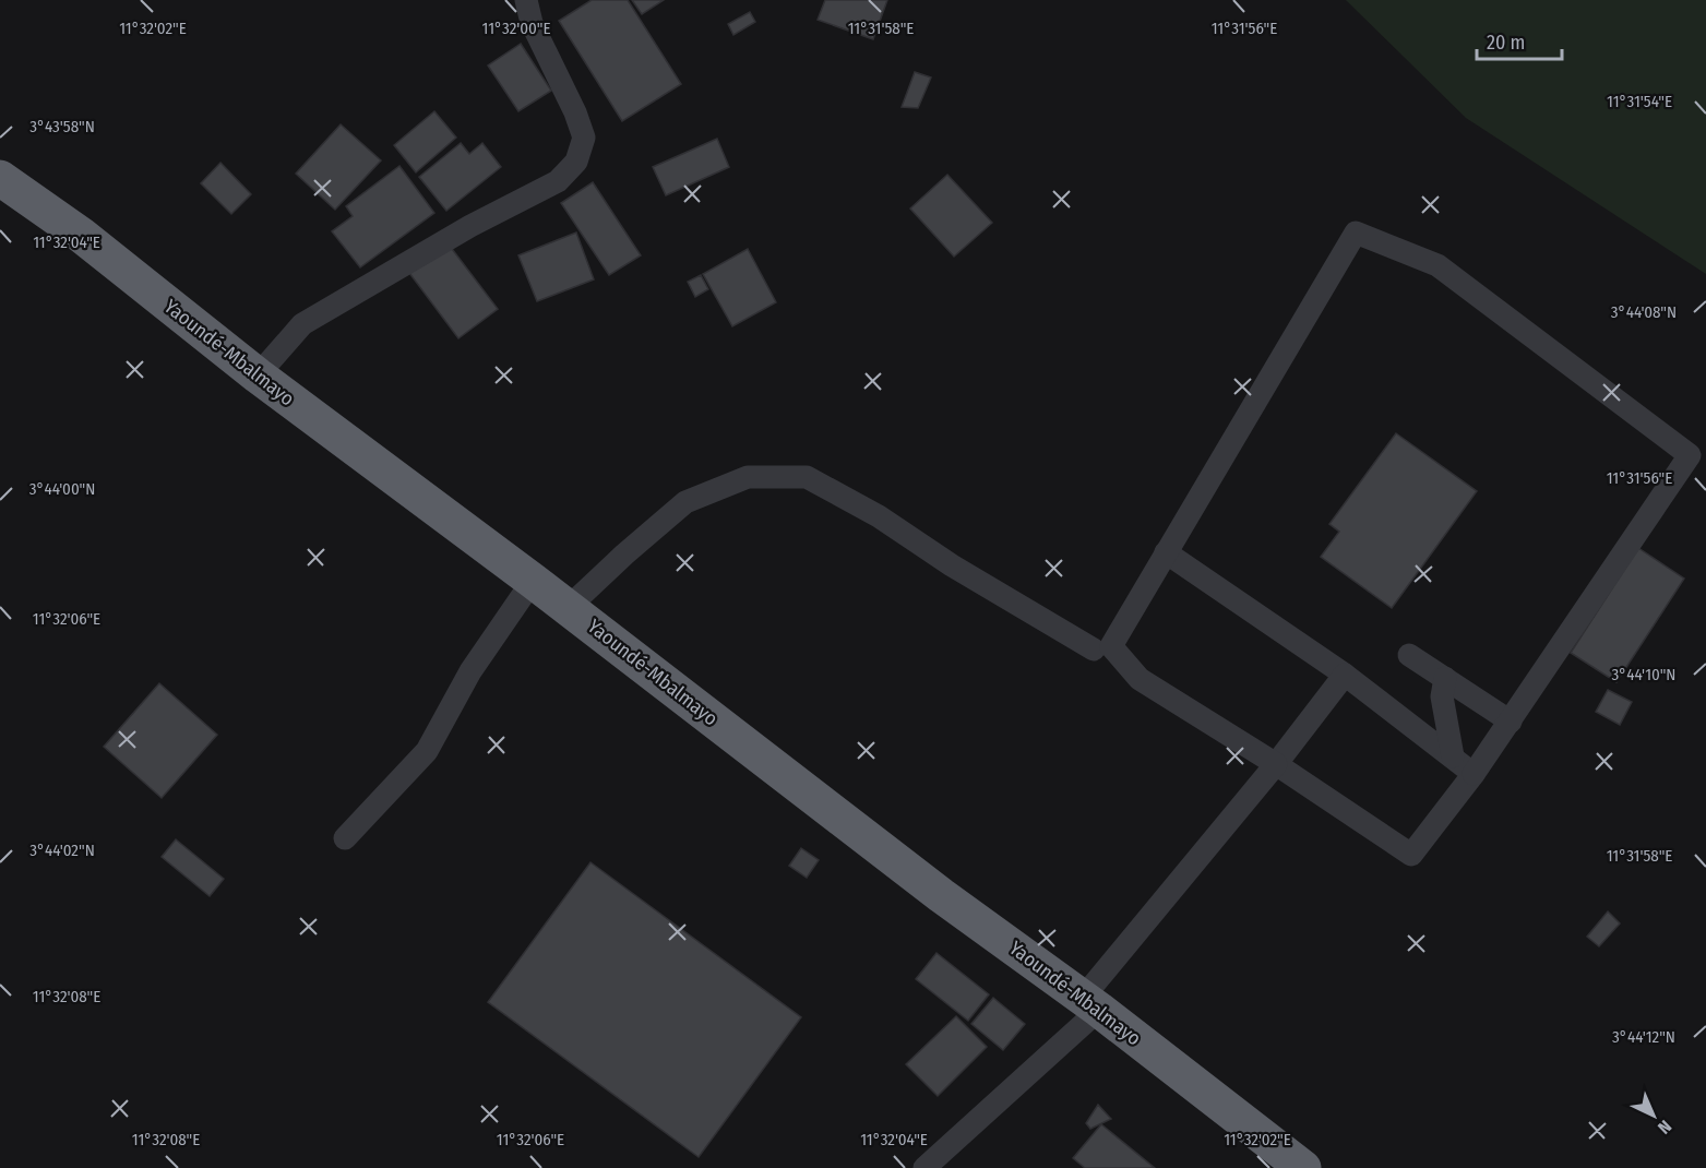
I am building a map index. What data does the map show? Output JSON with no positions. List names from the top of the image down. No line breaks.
{"streets":{"highway":["Yaoundé-Mbalmayo"]},"scale_bar":"20 m","north":"bottom right","coordinates":["11°32'02\"E","11°32'00\"E","11°31'58\"E","11°31'56\"E","11°31'54\"E","3°43'58\"N","11°32'04\"E","3°44'08\"N","3°44'00\"N","11°32'06\"E","3°44'10\"N","3°44'02\"N","11°32'08\"E","3°44'12\"N"]}
